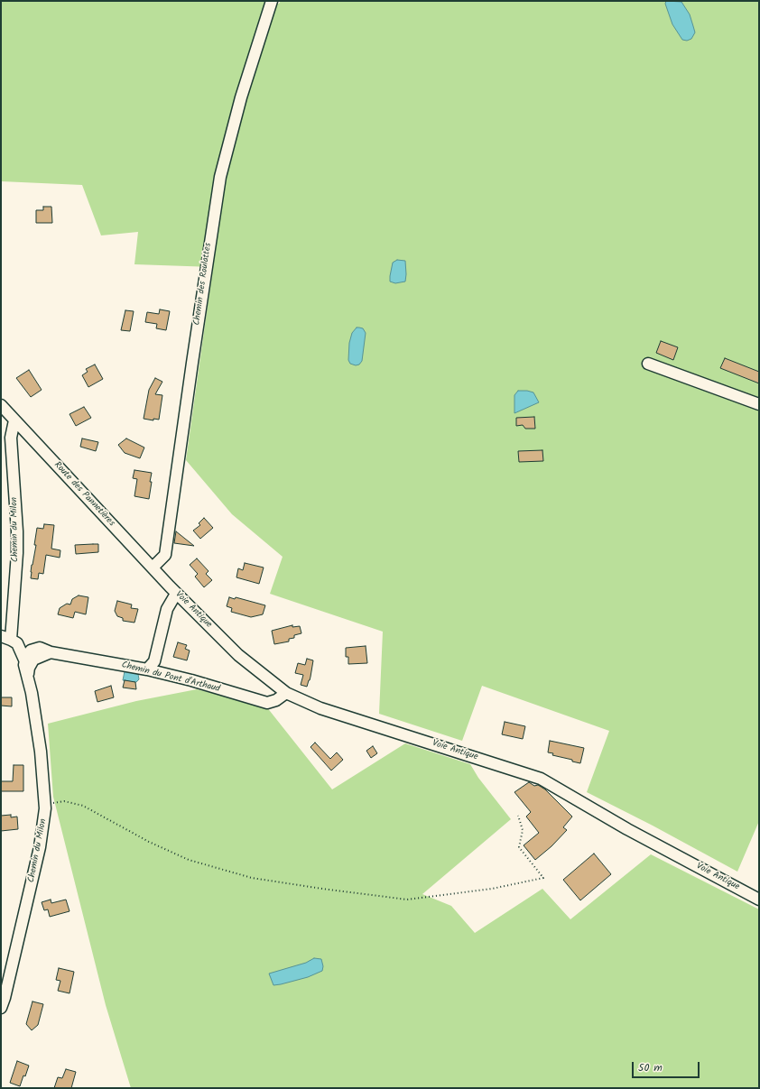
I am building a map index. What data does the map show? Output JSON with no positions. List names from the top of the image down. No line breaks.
{"streets":{"street":["Chemin des Roulattes","Route des Pannetières","Chemin du Milon","Voie Antique","Chemin du Pont d'Arthaud"]},"crossings":[["Chemin des Roulattes","Route des Pannetières"],["Route des Pannetières","Chemin du Milon"],["Route des Pannetières","Voie Antique"],["Voie Antique","Chemin du Pont d'Arthaud"]],"scale_bar":"50 m"}
